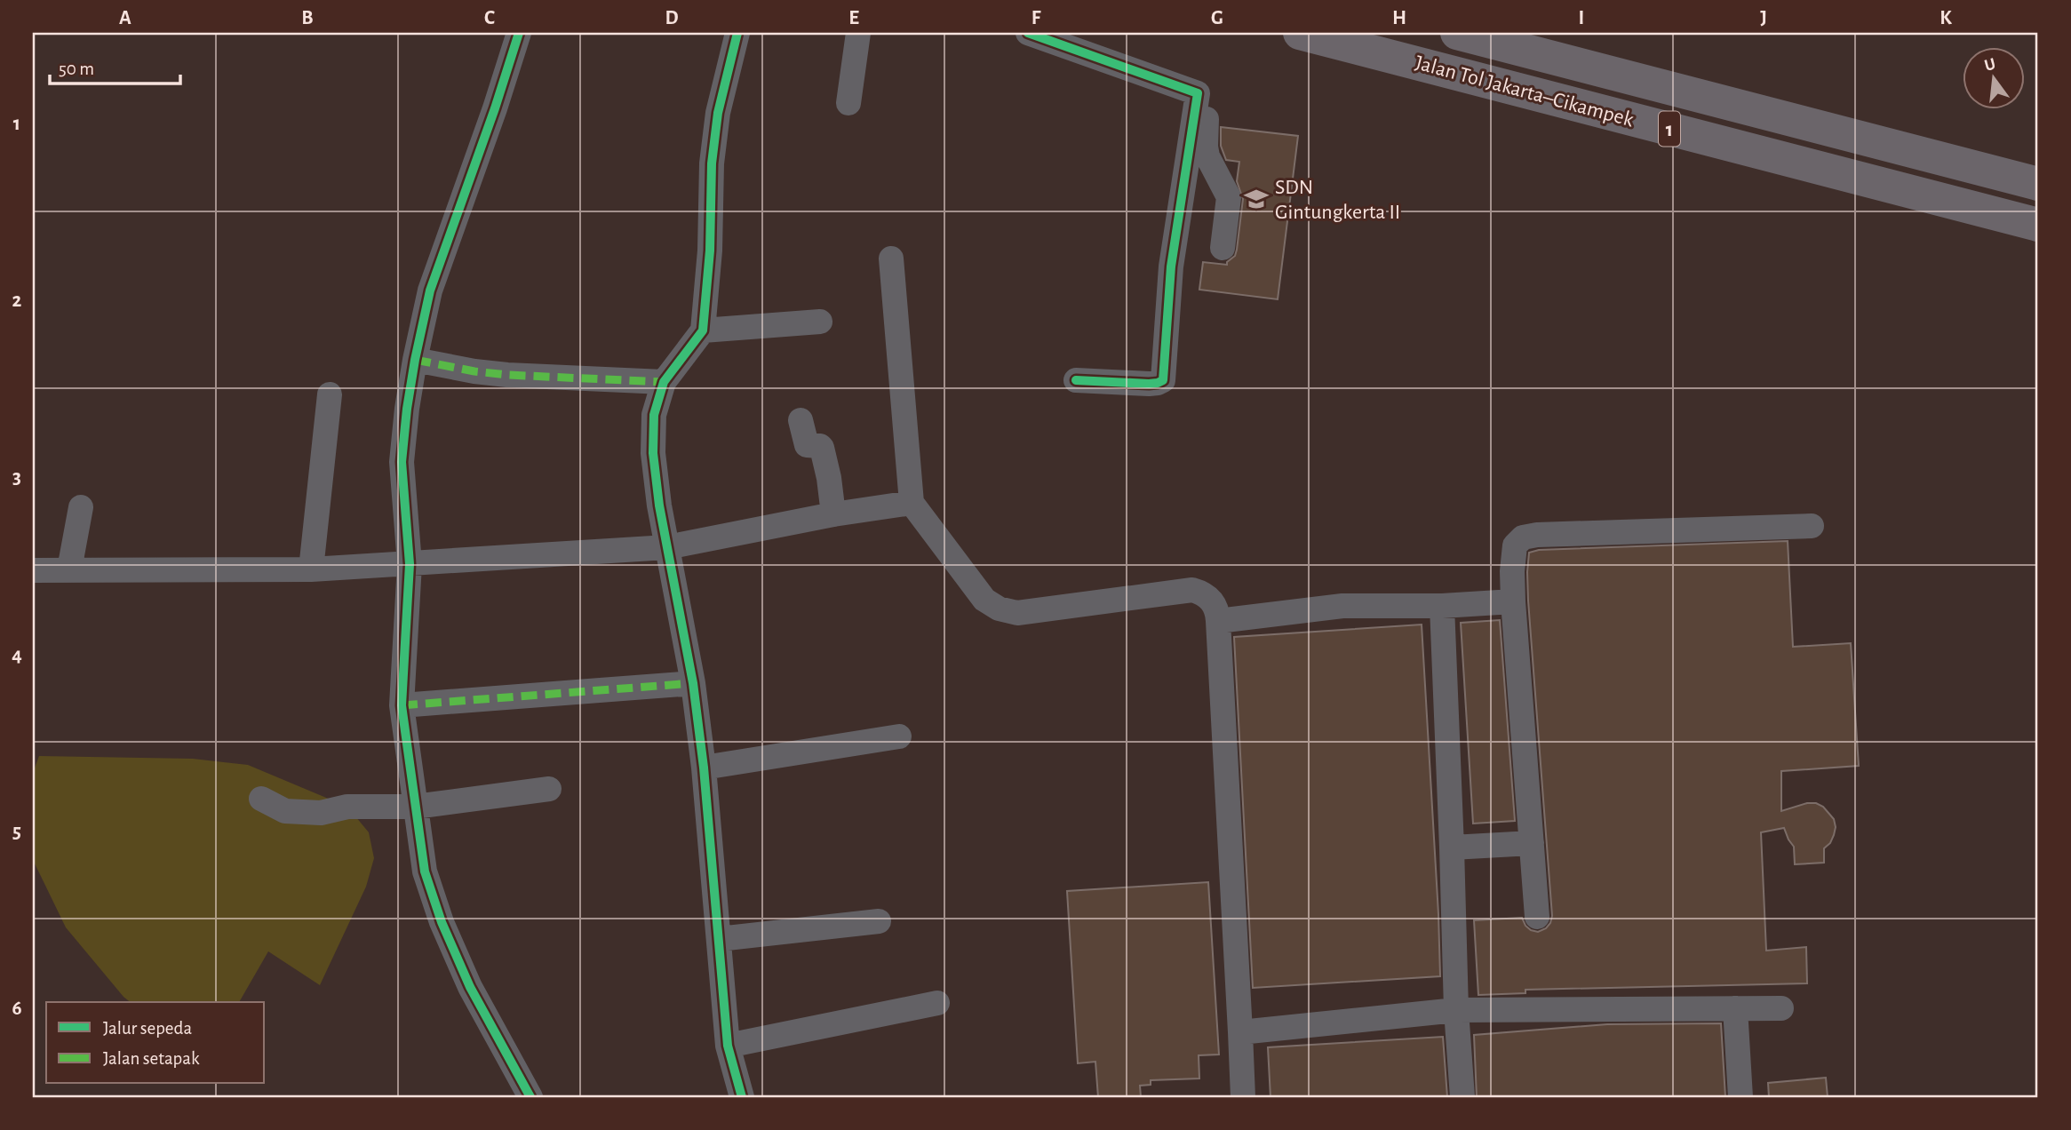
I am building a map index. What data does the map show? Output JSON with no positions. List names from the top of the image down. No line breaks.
{"streets":{"highway":["Jalan Tol Jakarta–Cikampek","1"]},"places":{"school or university":["SDN Gintungkerta II"]},"legend":["Jalur sepeda","Jalan setapak"],"scale_bar":"50 m","north":"top","grid":{"columns":["A","B","C","D","E","F","G","H","I","J","K"],"rows":["1","2","3","4","5","6"]}}
